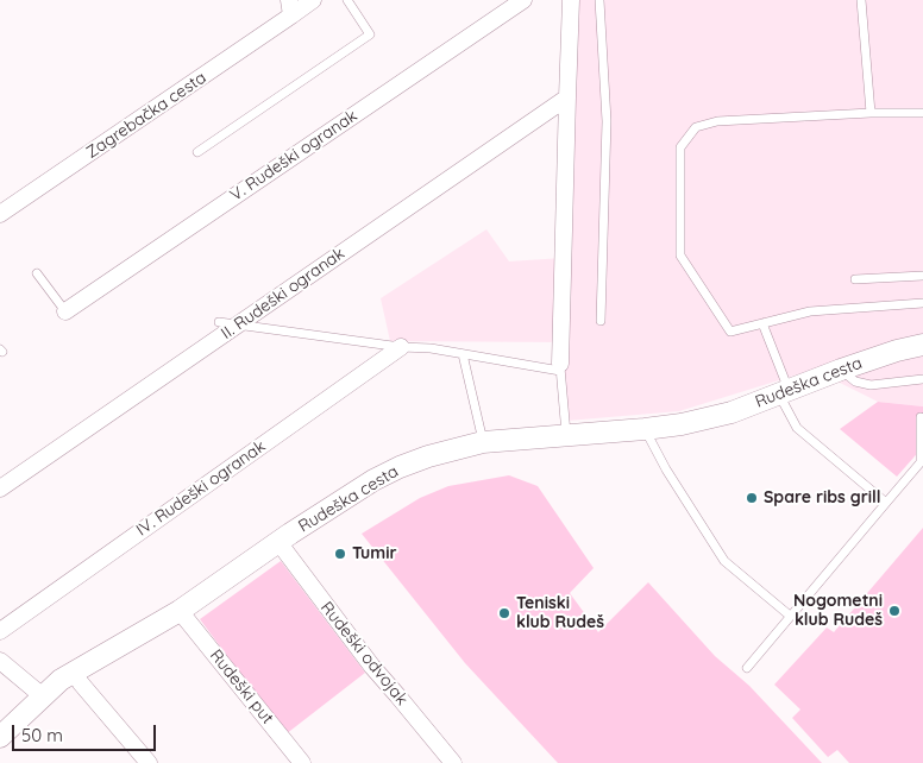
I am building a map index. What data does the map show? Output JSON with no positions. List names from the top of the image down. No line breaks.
{"streets":{"street":["Zagrebačka cesta","V. Rudeški ogranak","II. Rudeški ogranak","Rudeška cesta","IV. Rudeški ogranak","Rudeški odvojak","Rudeški put"]},"crossings":[["Rudeška cesta","Rudeški odvojak"],["Rudeška cesta","Rudeški put"]],"places":["Spare ribs grill","Tumir","Nogometni klub Rudeš","Teniski klub Rudeš"],"scale_bar":"50 m"}
